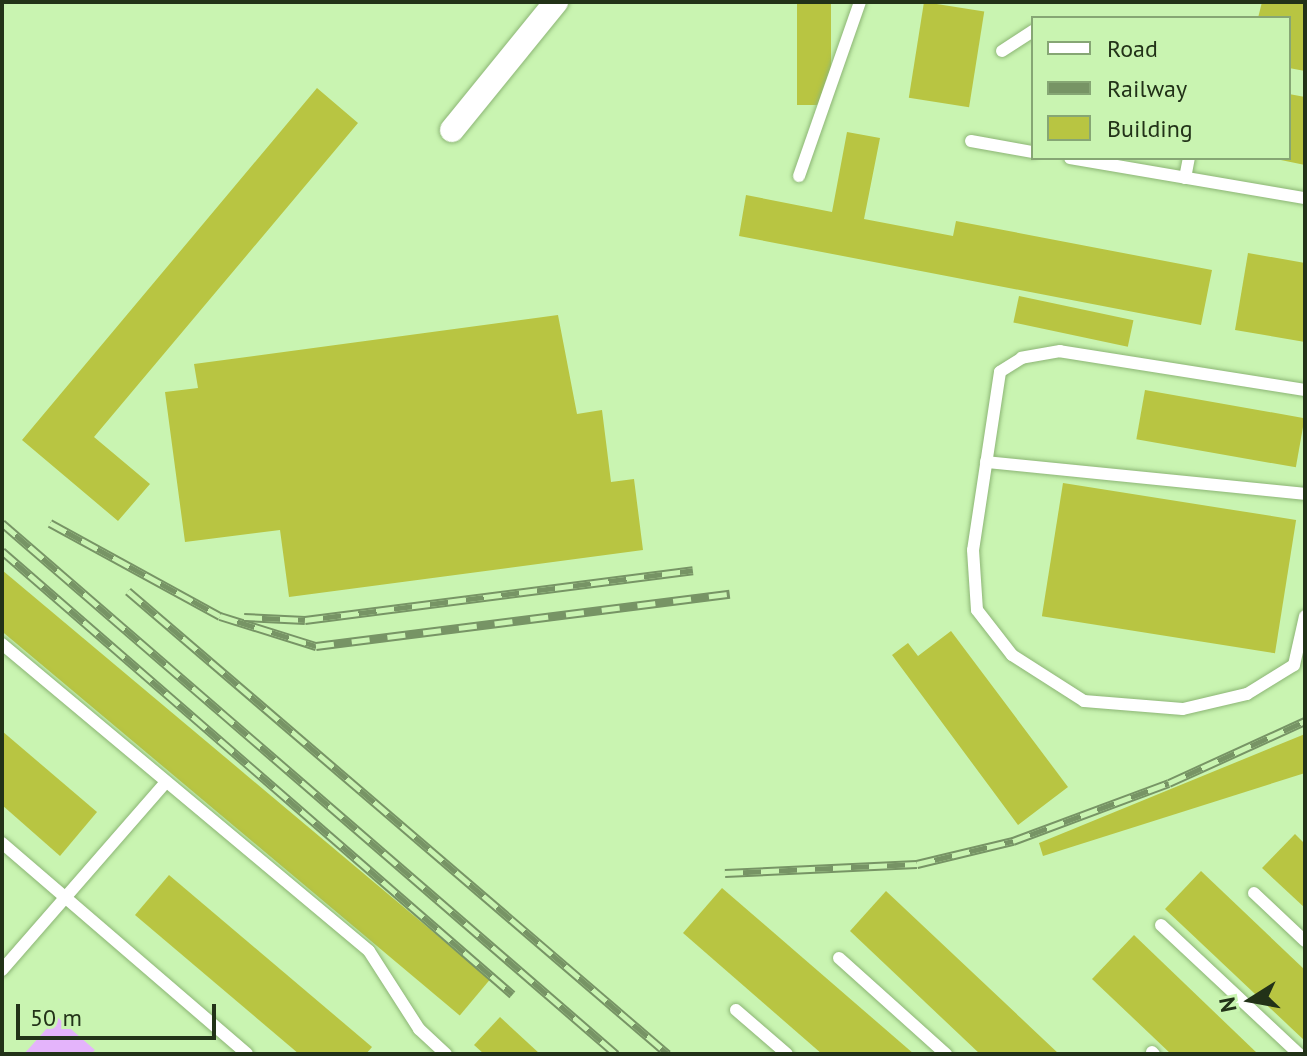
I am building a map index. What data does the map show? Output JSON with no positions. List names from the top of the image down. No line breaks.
{"legend":["Road","Railway","Building"],"scale_bar":"50 m","north":"left"}
